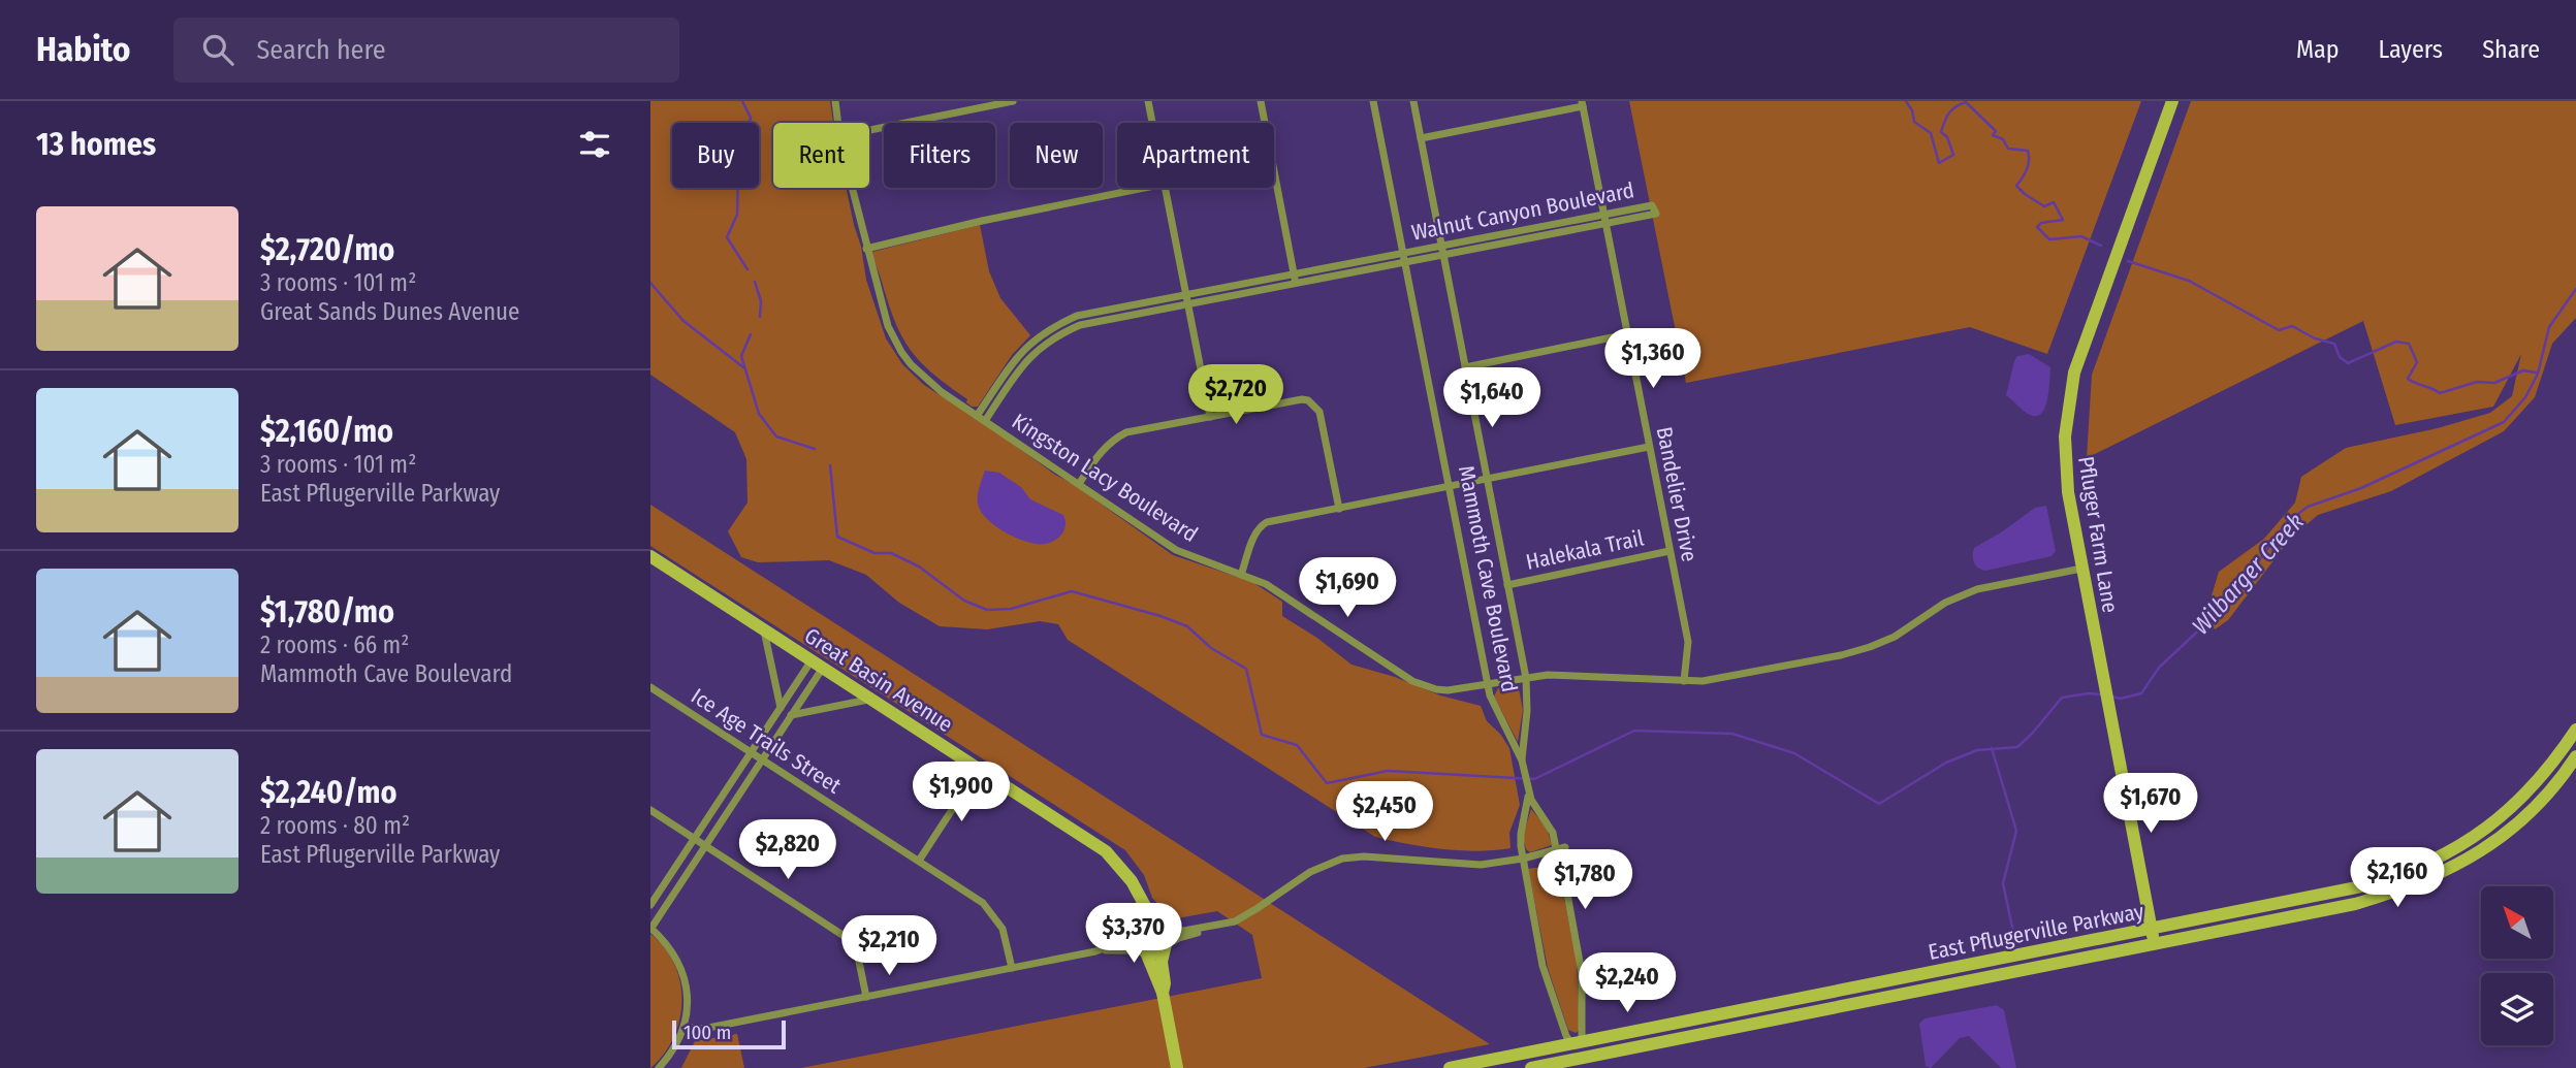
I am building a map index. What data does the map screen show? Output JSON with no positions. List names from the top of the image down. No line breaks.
{"streets":{"main road":["Pfluger Farm Lane","Mammoth Cave Boulevard","Great Basin Avenue","East Pflugerville Parkway"],"street":["Walnut Canyon Boulevard","Kingston Lacy Boulevard","Bandelier Drive","Halekala Trail","Ice Age Trails Street"]},"crossings":[["Walnut Canyon Boulevard","Kingston Lacy Boulevard"],["Walnut Canyon Boulevard","Bandelier Drive"],["Walnut Canyon Boulevard","Mammoth Cave Boulevard"],["Kingston Lacy Boulevard","Bandelier Drive"],["Kingston Lacy Boulevard","Pfluger Farm Lane"],["Kingston Lacy Boulevard","Mammoth Cave Boulevard"],["Bandelier Drive","Halekala Trail"],["Pfluger Farm Lane","East Pflugerville Parkway"],["Halekala Trail","Mammoth Cave Boulevard"],["Mammoth Cave Boulevard","East Pflugerville Parkway"]],"water":["Wilbarger Creek"],"scale_bar":"100 m","north":"top left","page":{"header":"Habito","search":"Search here","nav":["Map","Layers","Share"],"heading":"13 homes","chip":["Buy","Rent","Filters","New","Apartment"],"list":[{"name":"$2,720/mo","note":"3 rooms · 101 m² · Great Sands Dunes Avenue"},{"name":"$2,160/mo","note":"3 rooms · 101 m² · East Pflugerville Parkway"},{"name":"$1,780/mo","note":"2 rooms · 66 m² · Mammoth Cave Boulevard"},{"name":"$2,240/mo","note":"2 rooms · 80 m² · East Pflugerville Parkway"}],"price":["$1,360","$2,720","$1,640","$1,690","$1,900","$1,670","$2,450","$2,820","$2,160","$1,780","$3,370","$2,210","$2,240"],"scale":"100 m"}}
